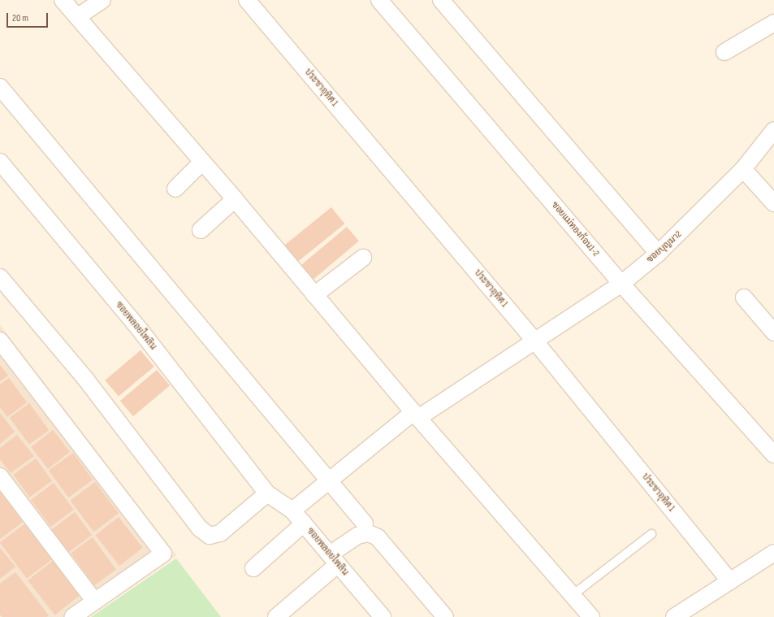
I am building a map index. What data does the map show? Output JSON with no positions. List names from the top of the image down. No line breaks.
{"streets":{"street":["ประชาอุทิศ 1","ซอยแม่ทองก้อน1-2","ซอยบุญมา2","ซอยพลอยไพลิน"]},"crossings":[["ประชาอุทิศ 1","ซอยบุญมา2"],["ซอยแม่ทองก้อน1-2","ซอยบุญมา2"],["ซอยบุญมา2","ซอยพลอยไพลิน"]],"scale_bar":"20 m"}
